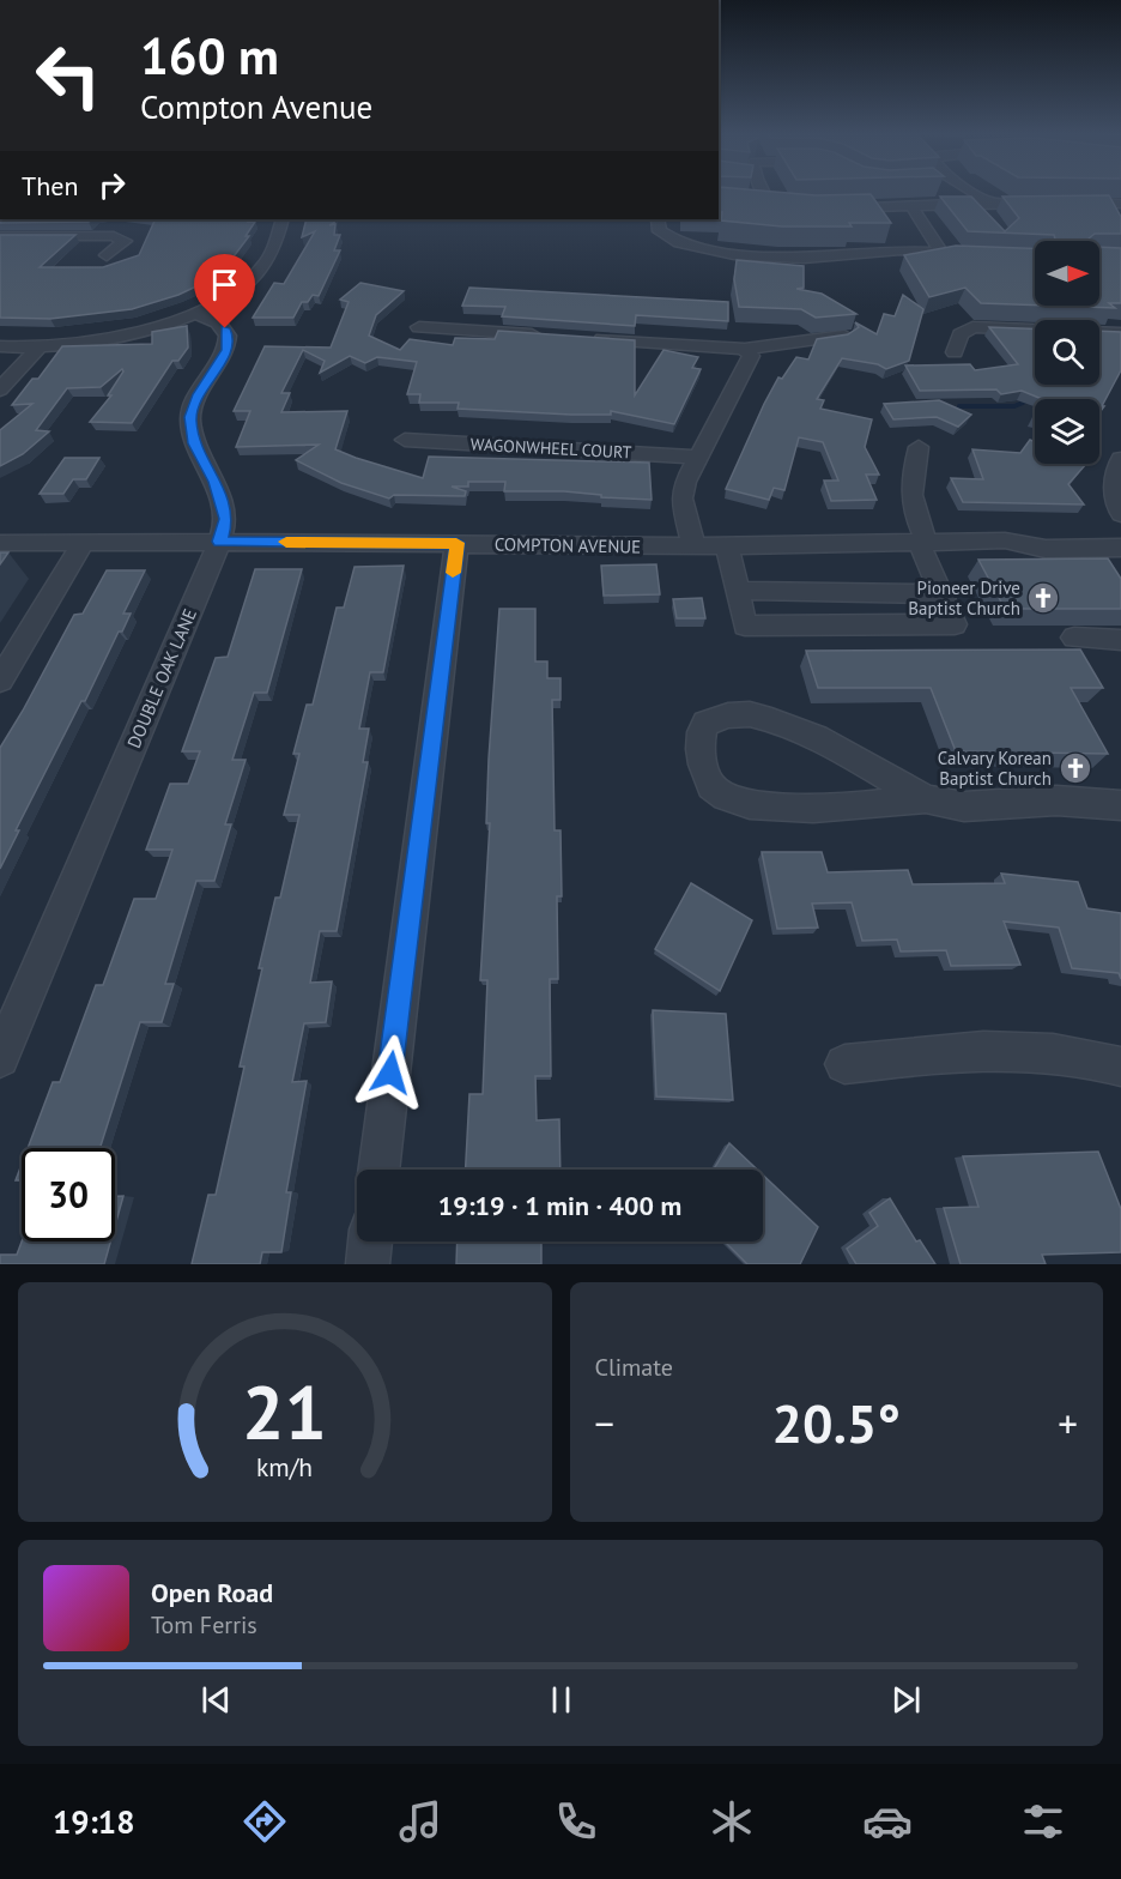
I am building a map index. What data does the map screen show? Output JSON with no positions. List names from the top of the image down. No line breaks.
{"streets":{"street":["WAGONWHEEL COURT","COMPTON AVENUE","DOUBLE OAK LANE"]},"crossings":[["COMPTON AVENUE","DOUBLE OAK LANE"]],"places":{"church":["Pioneer Drive Baptist Church","Calvary Korean Baptist Church"]},"north":"right","page":{"turn":["160 m","Compton Avenue"],"then":"Then","limit":"30","trip":"19:19 · 1 min · 400 m","tile":"Climate","heat":["−","20.5°","+"],"song":["Open Road","Tom Ferris"],"tabs":"19:18","gauge":["21","km/h"]}}
